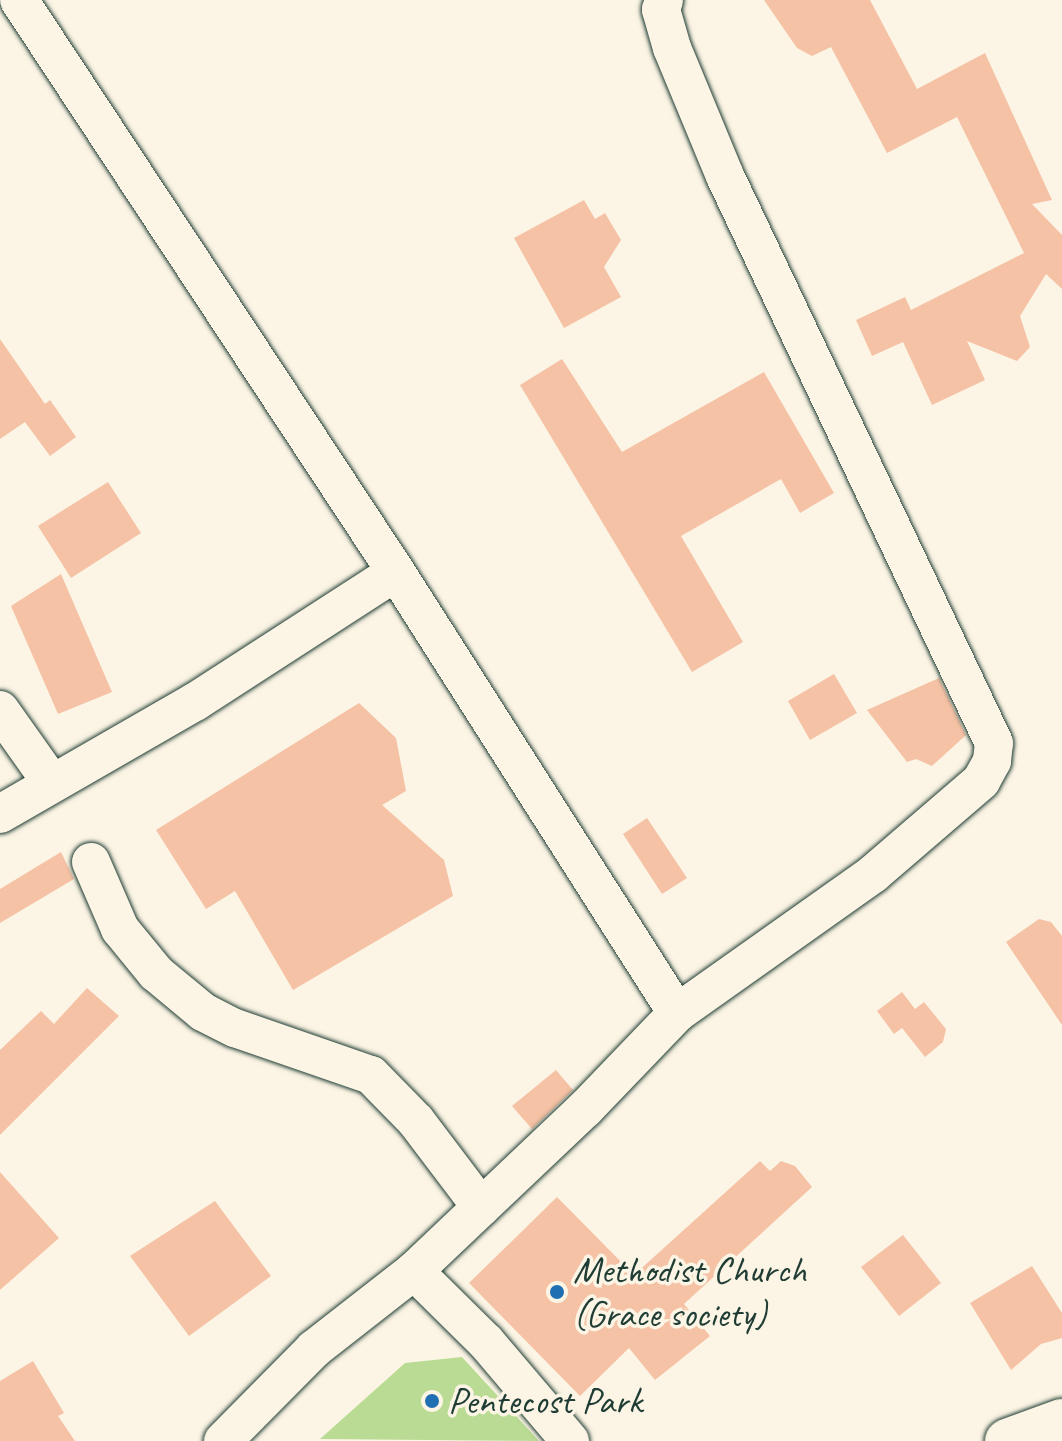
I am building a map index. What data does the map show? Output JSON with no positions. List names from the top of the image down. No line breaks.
{"places":["Methodist Church (Grace society)","Pentecost Park"]}
